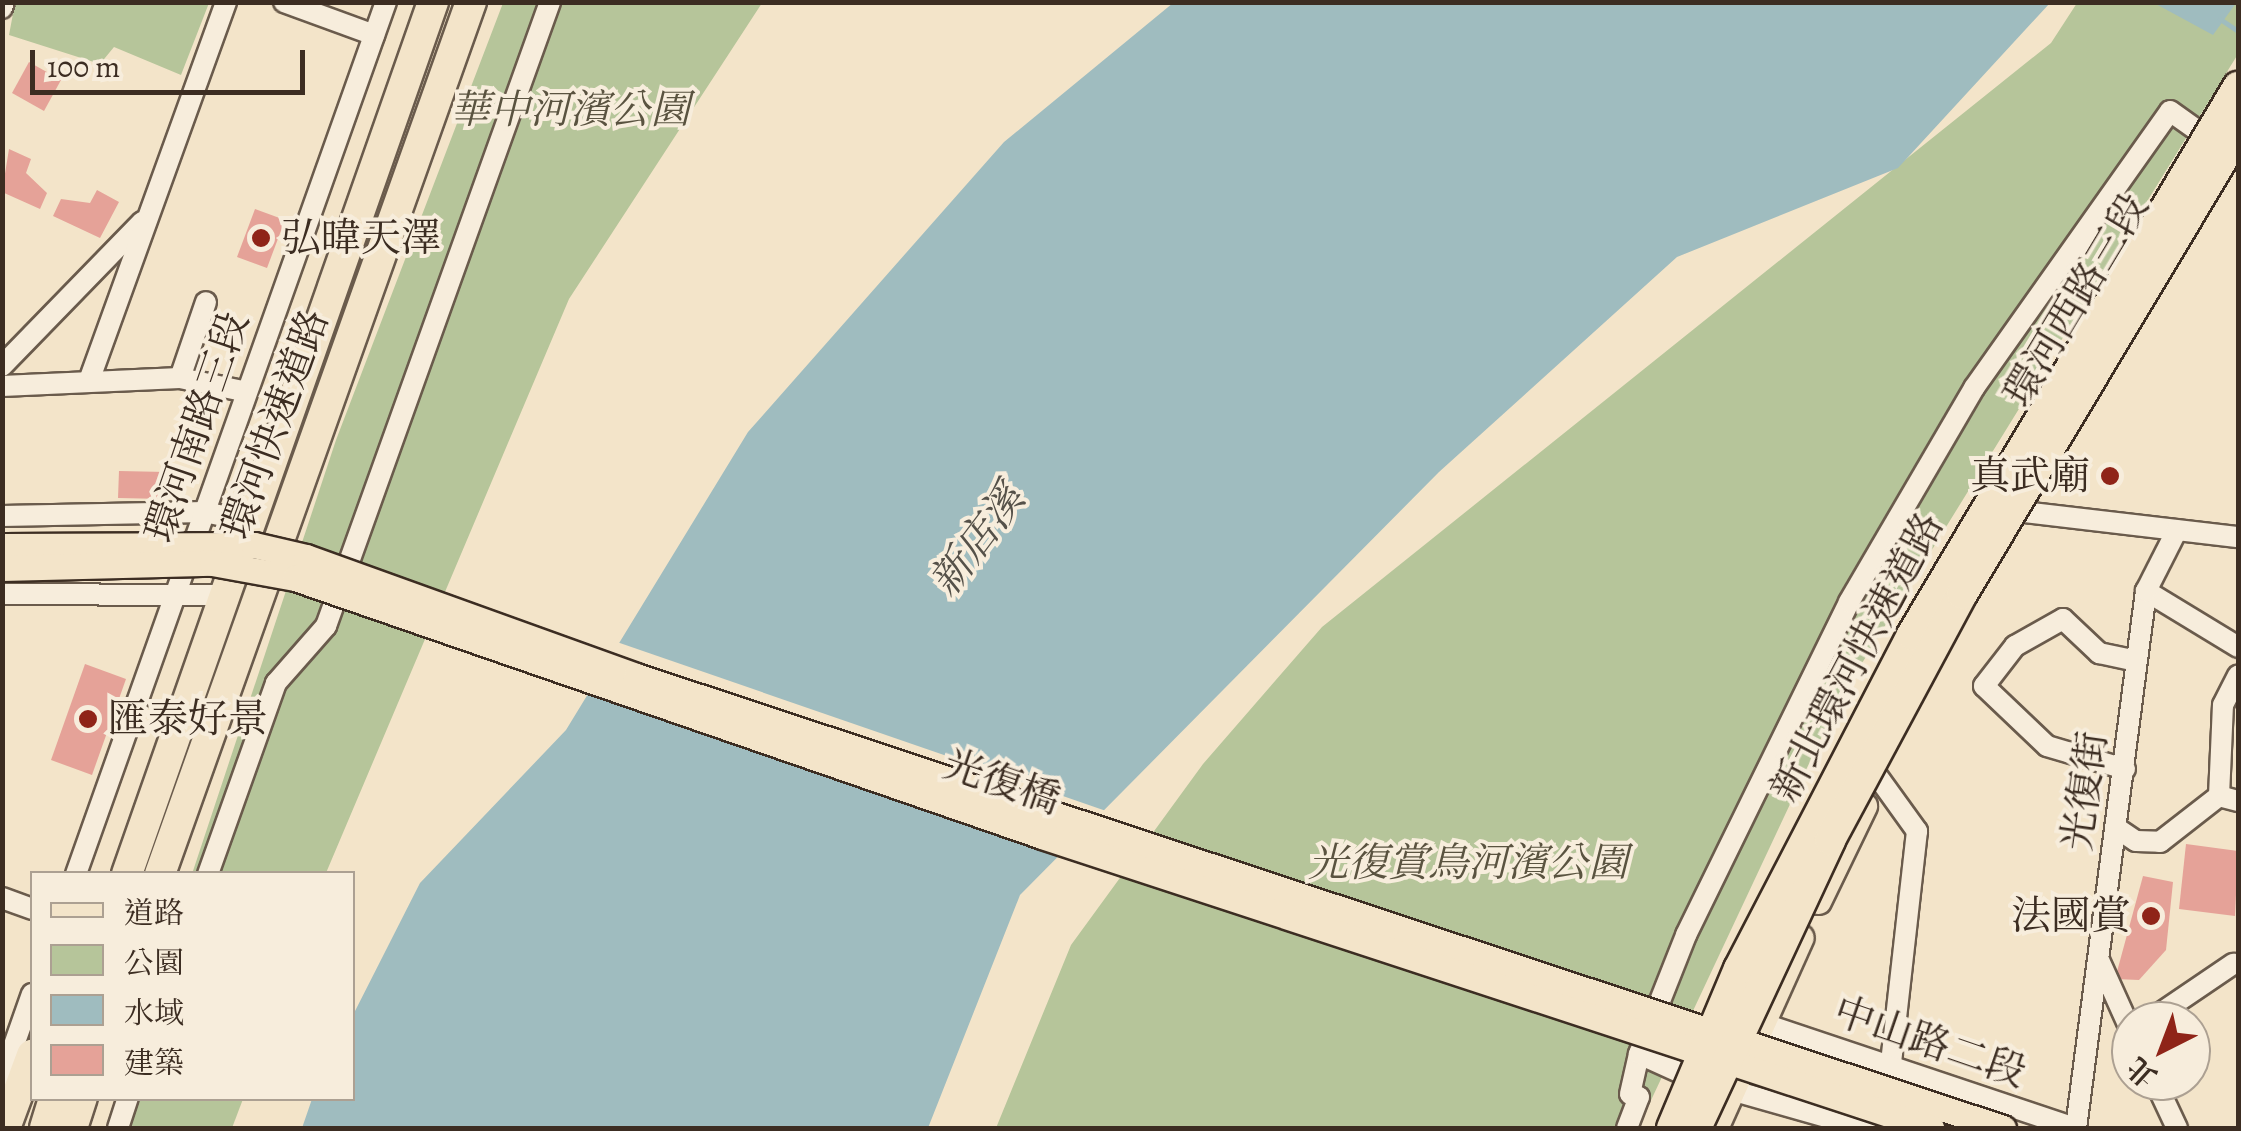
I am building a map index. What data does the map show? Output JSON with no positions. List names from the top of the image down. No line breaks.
{"streets":{"highway":["環河快速道路","新北環河快速道路"],"main road":["環河西路三段","光復橋"],"street":["環河南路三段","光復街","中山路二段"]},"crossings":[["環河西路三段","新北環河快速道路"],["環河西路三段","中山路二段"],["環河快速道路","光復橋"],["光復街","中山路二段"]],"water":["新店溪"],"parks":["華中河濱公園","光復賞鳥河濱公園"],"places":["弘暐天澤","真武廟","匯泰好景","法國賞"],"legend":["道路","公園","水域","建築"],"scale_bar":"100 m","north":"bottom left"}
